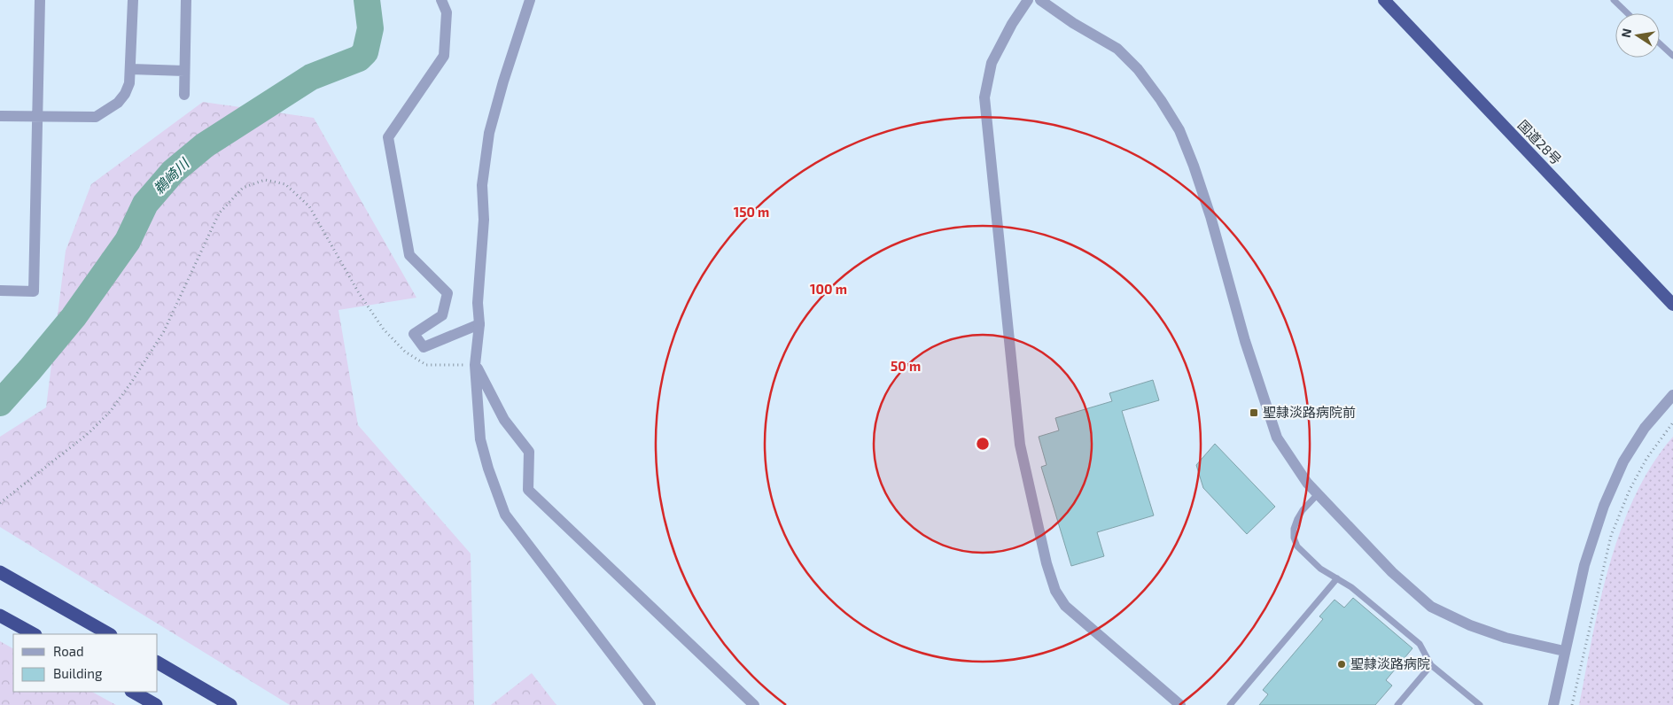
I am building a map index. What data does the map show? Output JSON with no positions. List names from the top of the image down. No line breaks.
{"streets":{"highway":["国道28号"]},"water":["鵜崎川"],"places":{"transit":["聖隷淡路病院前"],"other":["聖隷淡路病院"]},"legend":["Road","Building"],"north":"left","rings":["150 m","100 m","50 m"]}
